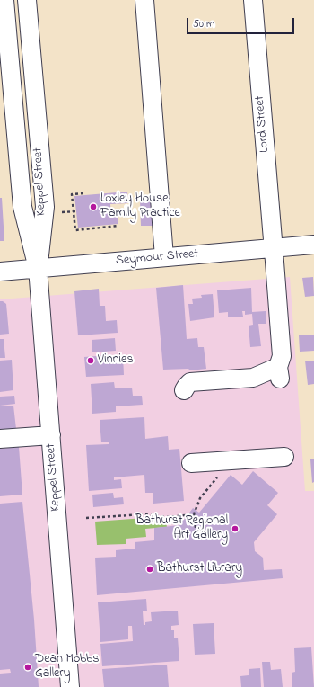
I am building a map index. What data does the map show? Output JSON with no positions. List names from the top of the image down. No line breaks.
{"streets":{"street":["Lord Street","Keppel Street","Seymour Street"]},"crossings":[["Lord Street","Seymour Street"],["Keppel Street","Seymour Street"]],"places":["Loxley House Family Practice","Vinnies","Bathurst Regional Art Gallery","Bathurst Library","Dean Mobbs Gallery"],"scale_bar":"50 m"}
